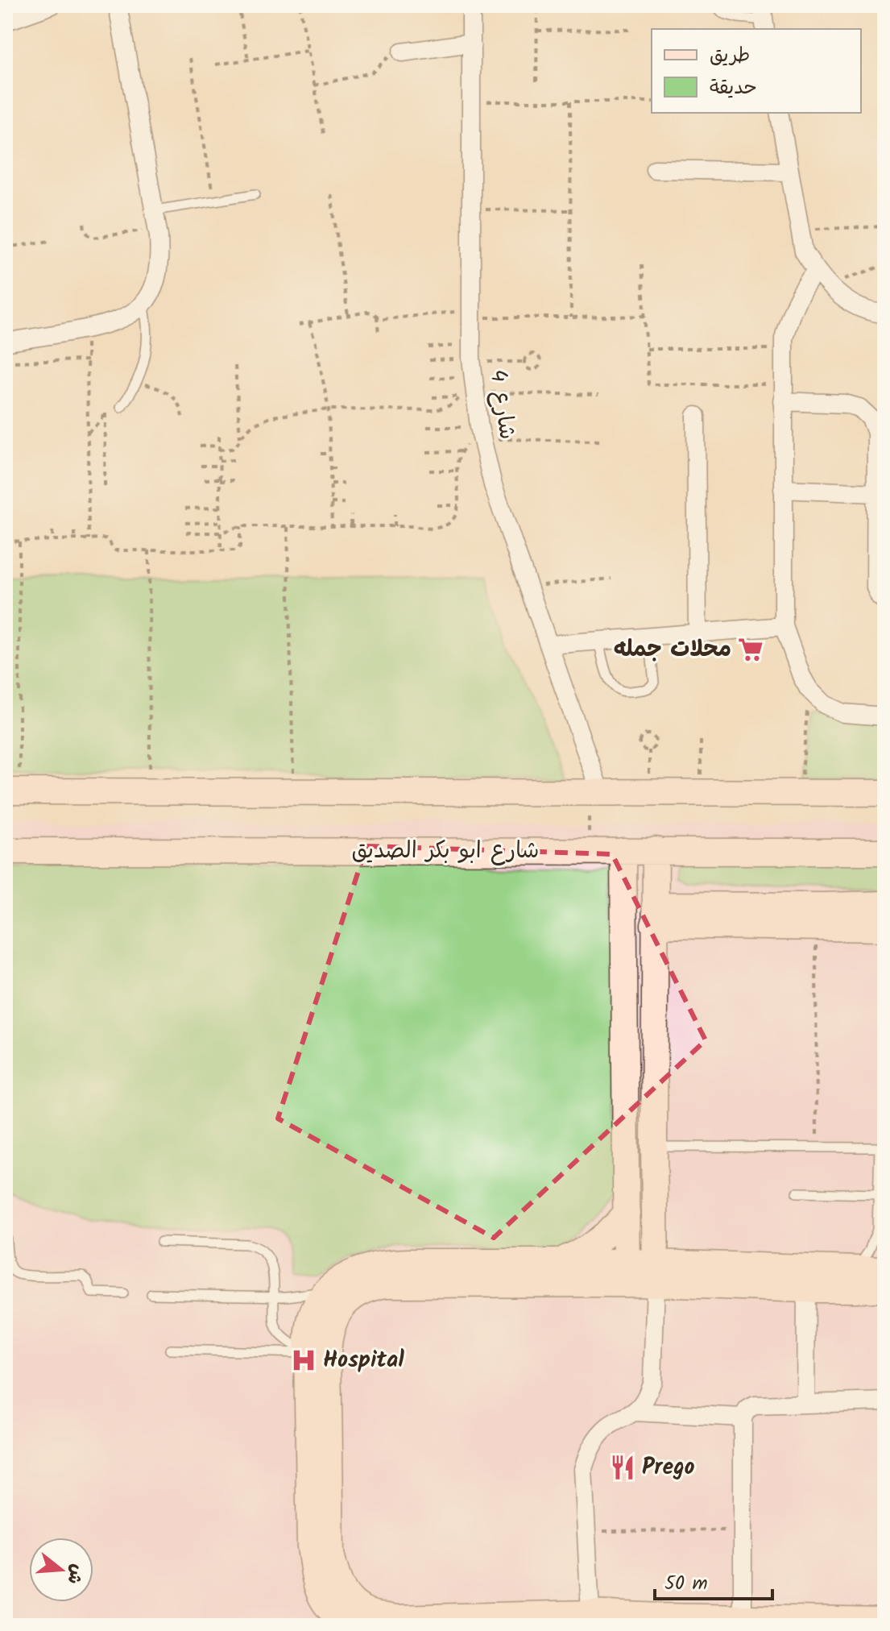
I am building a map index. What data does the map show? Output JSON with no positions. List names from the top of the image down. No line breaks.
{"streets":{"street":["شارع 4","شارع ابو بكر الصديق"]},"places":{"supermarket":["محلات جمله"],"hospital":["Hospital"],"restaurant":["Prego"]},"legend":["طريق","حديقة"],"scale_bar":"50 m","north":"right"}
